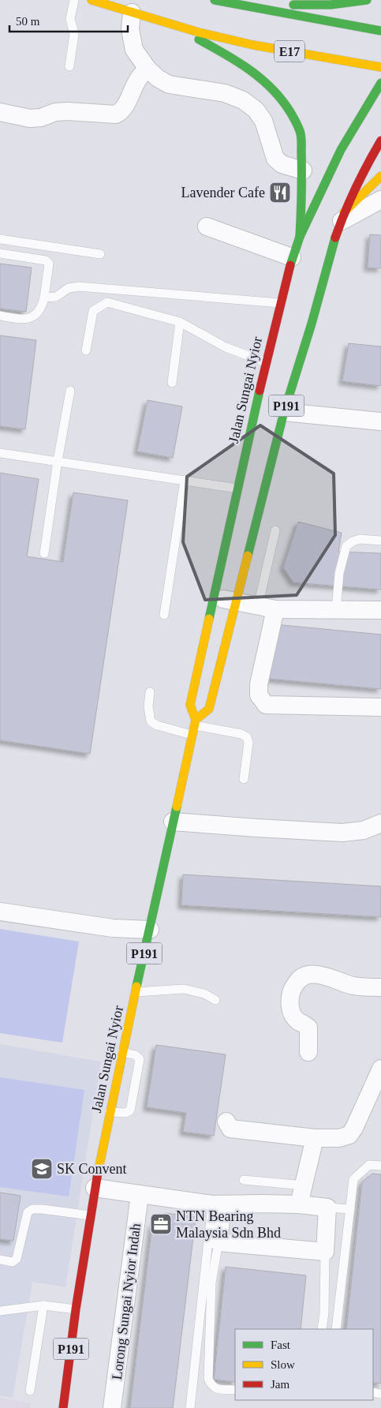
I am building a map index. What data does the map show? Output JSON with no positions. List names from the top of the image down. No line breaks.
{"streets":{"main road":["E17","Jalan Sungai Nyior","P191"],"street":["Lorong Sungai Nyior Indah"]},"crossings":[["Jalan Sungai Nyior","P191"]],"places":{"restaurant":["Lavender Cafe"],"school or university":["SK Convent"],"office":["NTN Bearing Malaysia Sdn Bhd"]},"legend":["Fast","Slow","Jam"],"scale_bar":"50 m"}
